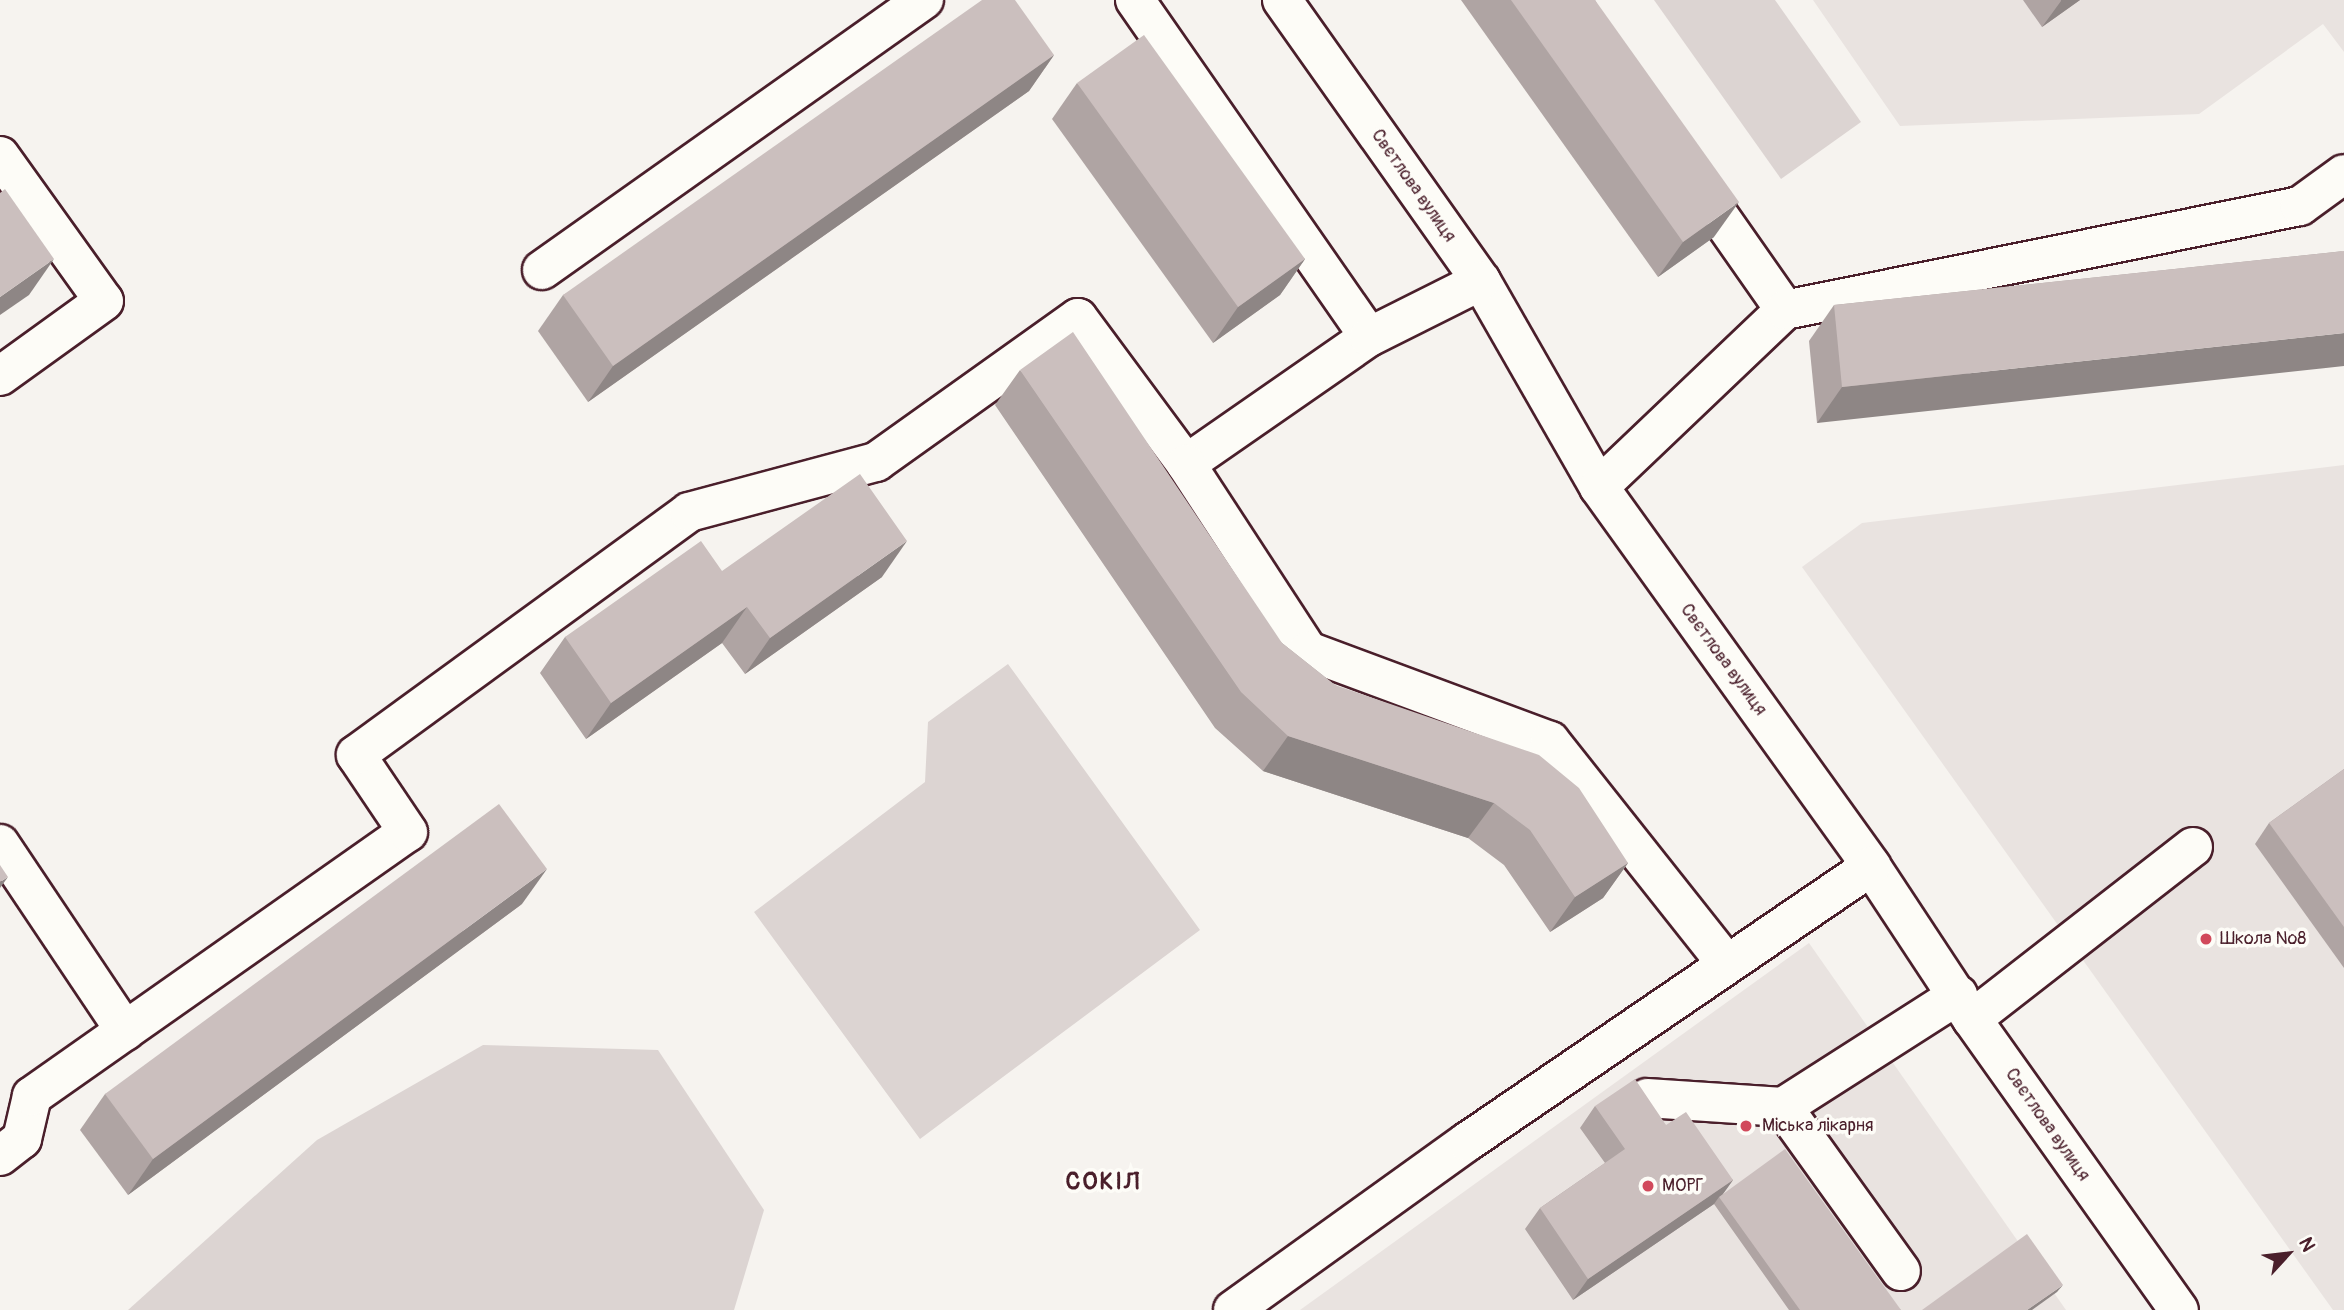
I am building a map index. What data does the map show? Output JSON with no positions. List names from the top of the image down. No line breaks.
{"streets":{"street":["Свєтлова вулиця"]},"districts":["СОКІЛ"],"places":["Школа №8","Міська лікарня","МОРГ"],"north":"top right"}
